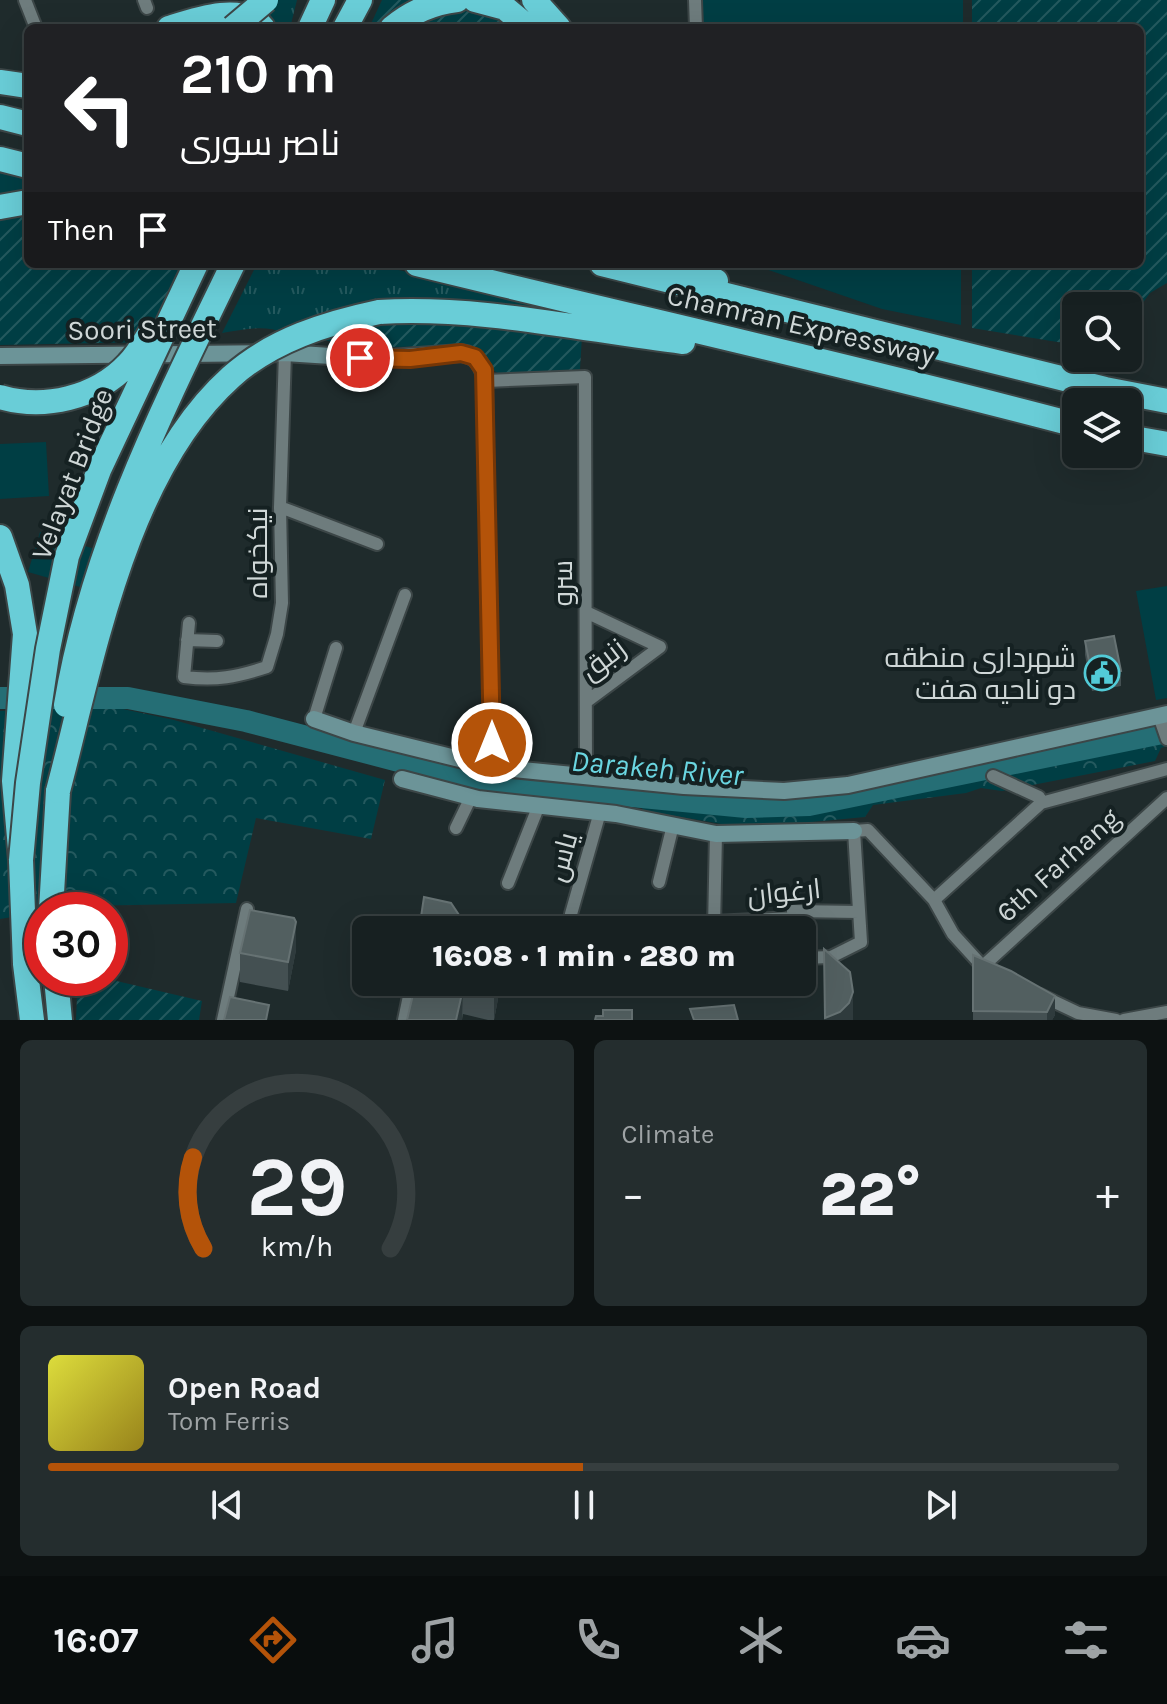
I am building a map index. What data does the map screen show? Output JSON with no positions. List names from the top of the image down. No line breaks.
{"streets":{"highway":["Chamran Expressway","Velayat Bridge"],"street":["Soori Street","نیکخواه","سرو","زنبق","یاس","6th Farhang","ارغوان"]},"crossings":[["Soori Street","نیکخواه"],["Soori Street","سرو"],["سرو","زنبق"]],"water":["Darakeh River"],"places":{"public building":["شهرداری منطقه دو ناحیه هفت"]},"page":{"turn":["210 m","ناصر سوری"],"then":"Then","limit":"30","trip":"16:08 · 1 min · 280 m","tile":"Climate","heat":["−","22°","+"],"song":["Open Road","Tom Ferris"],"tabs":"16:07","gauge":["29","km/h"]}}
